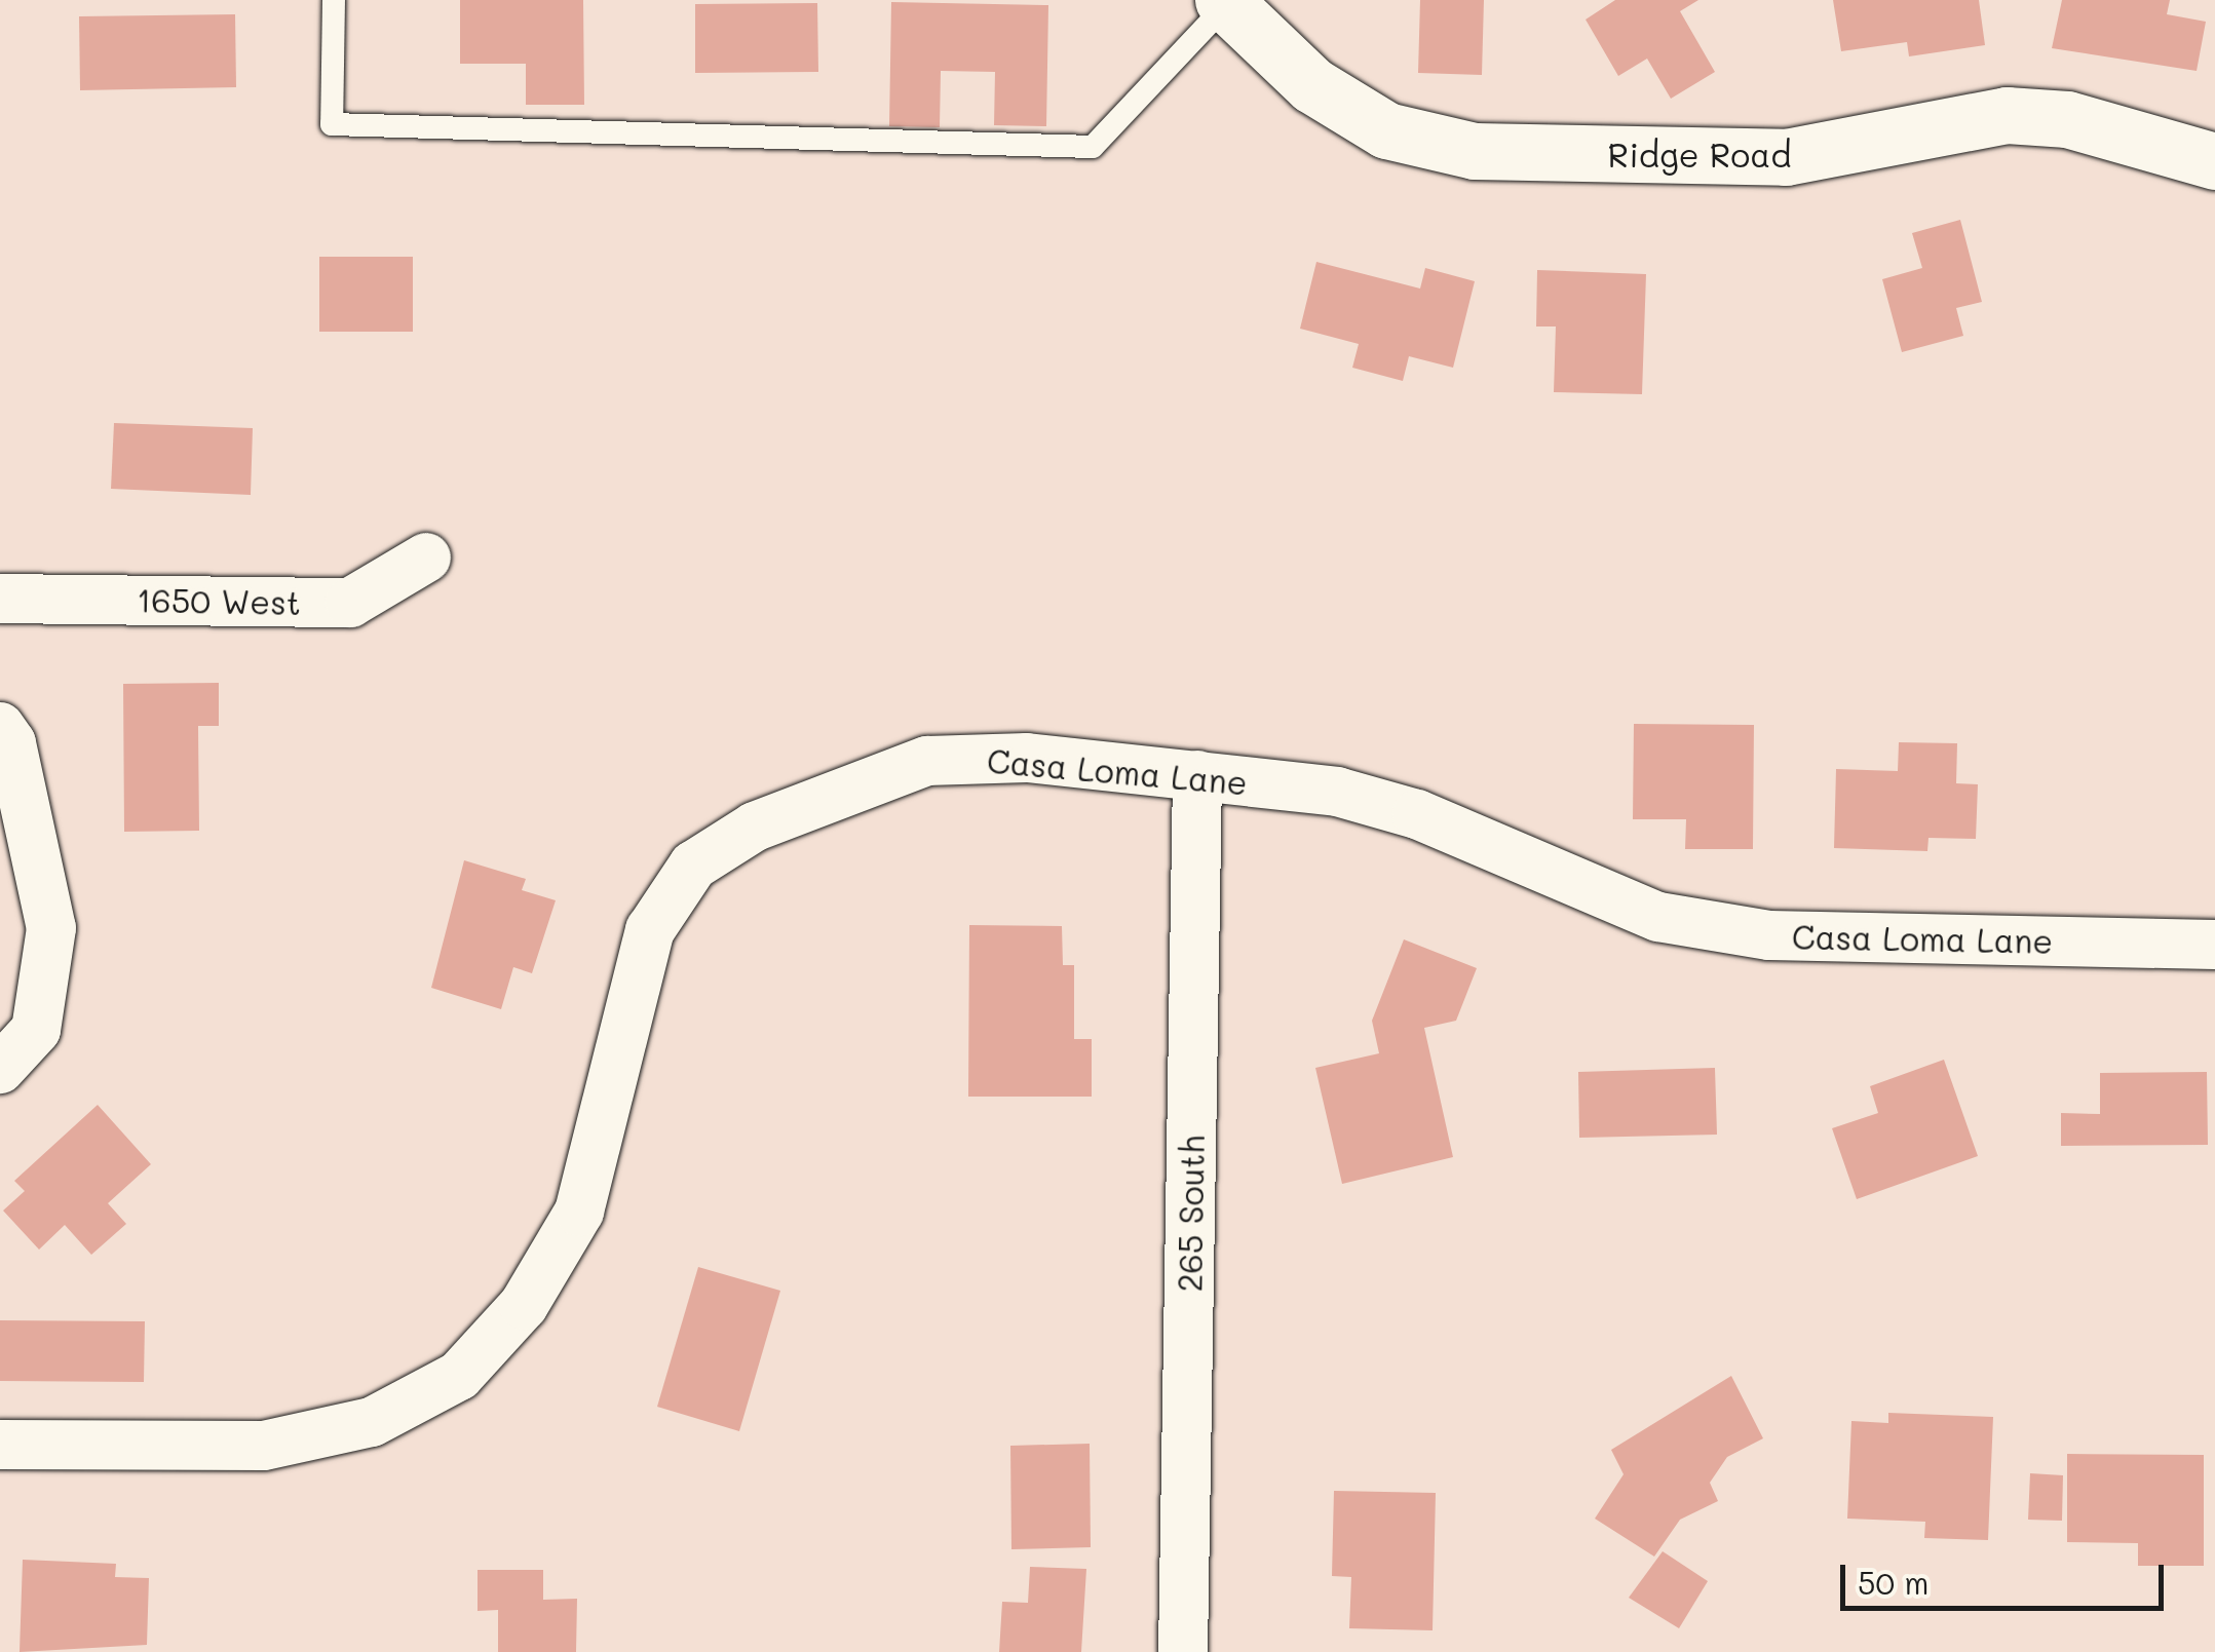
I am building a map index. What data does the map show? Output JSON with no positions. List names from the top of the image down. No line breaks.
{"streets":{"street":["Ridge Road","1650 West","Casa Loma Lane","265 South"]},"crossings":[["Casa Loma Lane","265 South"]],"scale_bar":"50 m"}
